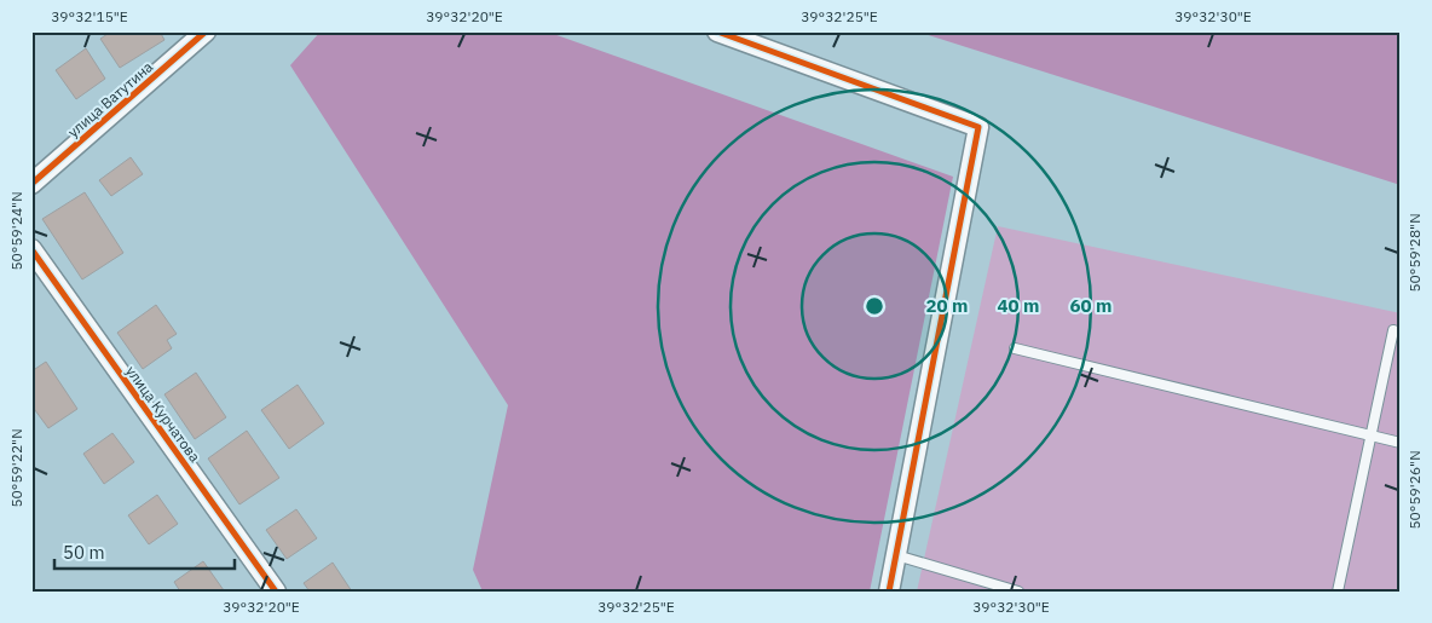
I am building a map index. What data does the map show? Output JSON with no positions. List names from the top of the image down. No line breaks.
{"streets":{"street":["улица Ватутина","улица Курчатова"]},"scale_bar":"50 m","coordinates":["39°32'15\"E","39°32'20\"E","39°32'25\"E","39°32'30\"E","50°59'24\"N","50°59'28\"N","50°59'22\"N","50°59'26\"N"],"rings":["20 m","40 m","60 m"]}
